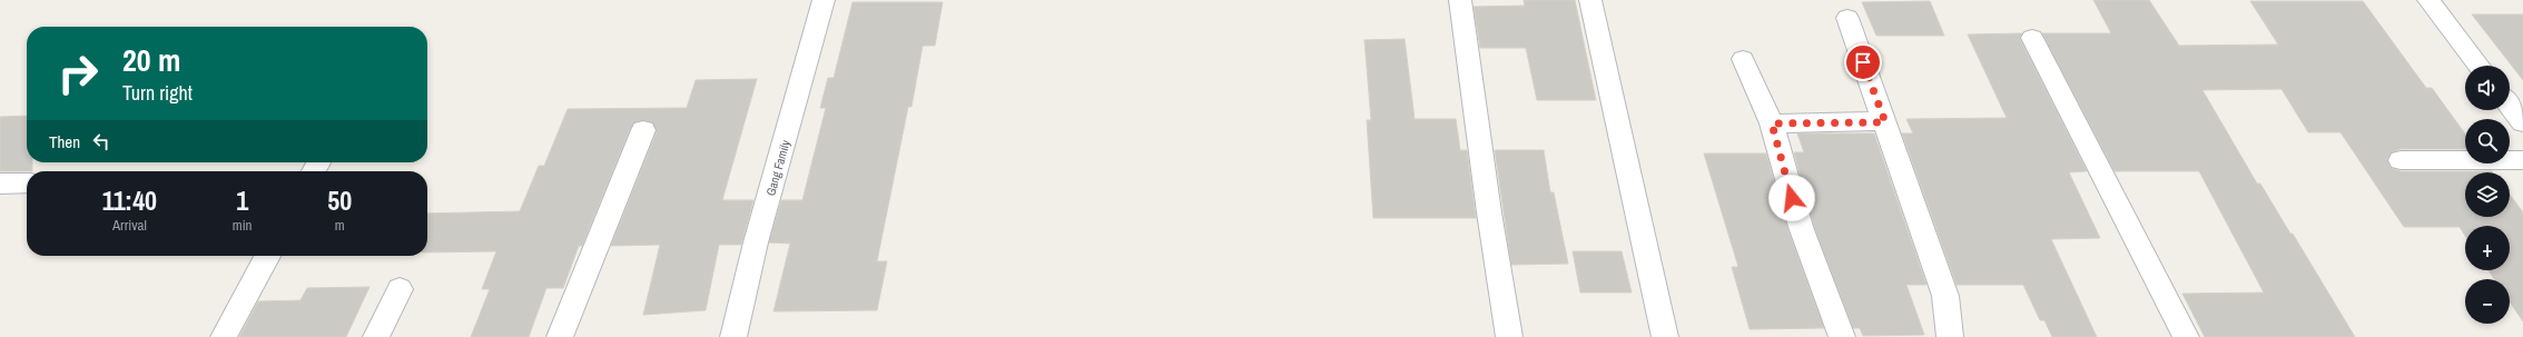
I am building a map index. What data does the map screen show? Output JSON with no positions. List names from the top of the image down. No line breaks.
{"streets":{"street":["Gang Family"]},"page":{"turn":["20 m","Turn right"],"map_buttons":["+","−"],"then":"Then","eta":["11:40","Arrival","1","min","50","m"]}}
